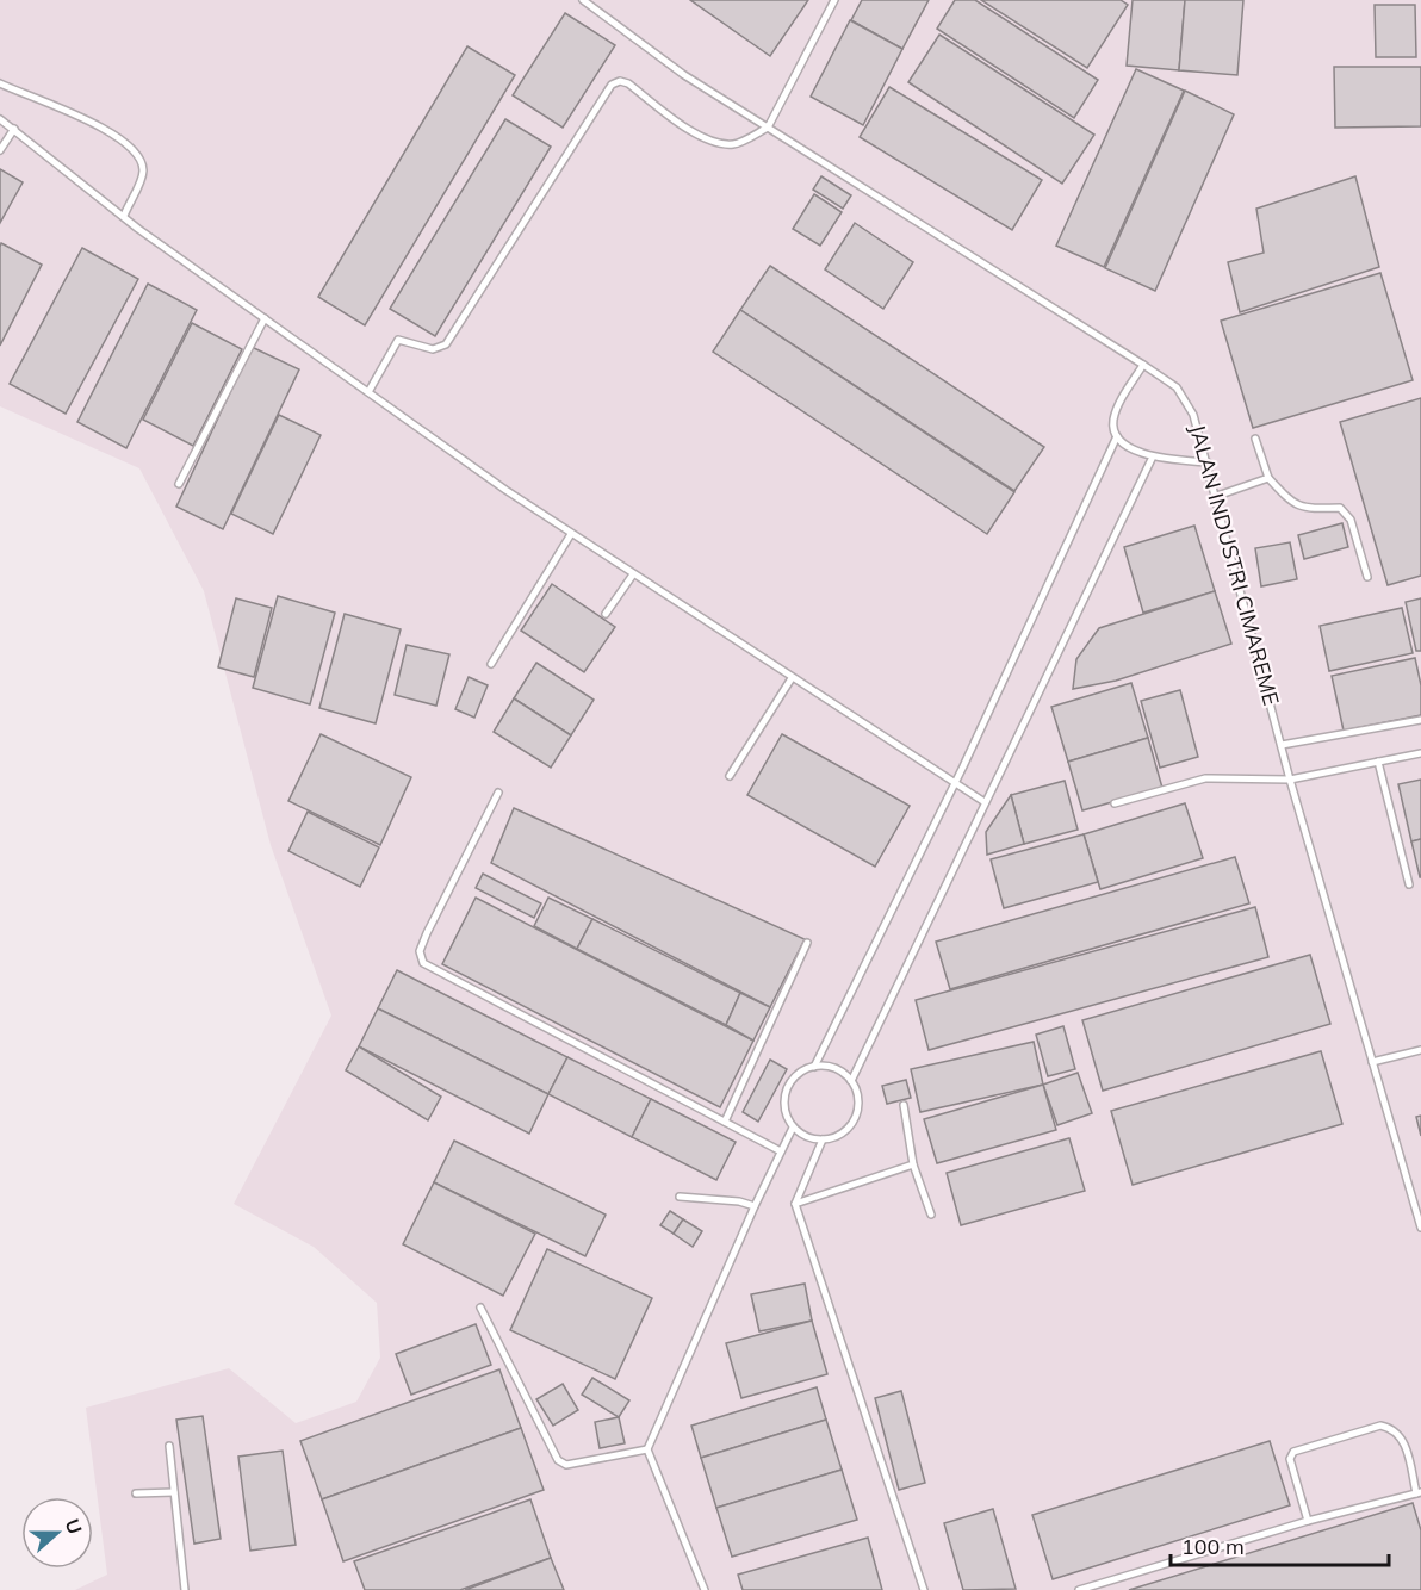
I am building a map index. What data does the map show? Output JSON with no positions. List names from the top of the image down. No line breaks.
{"streets":{"lane":["JALAN INDUSTRI CIMAREME"]},"scale_bar":"100 m","north":"right"}
